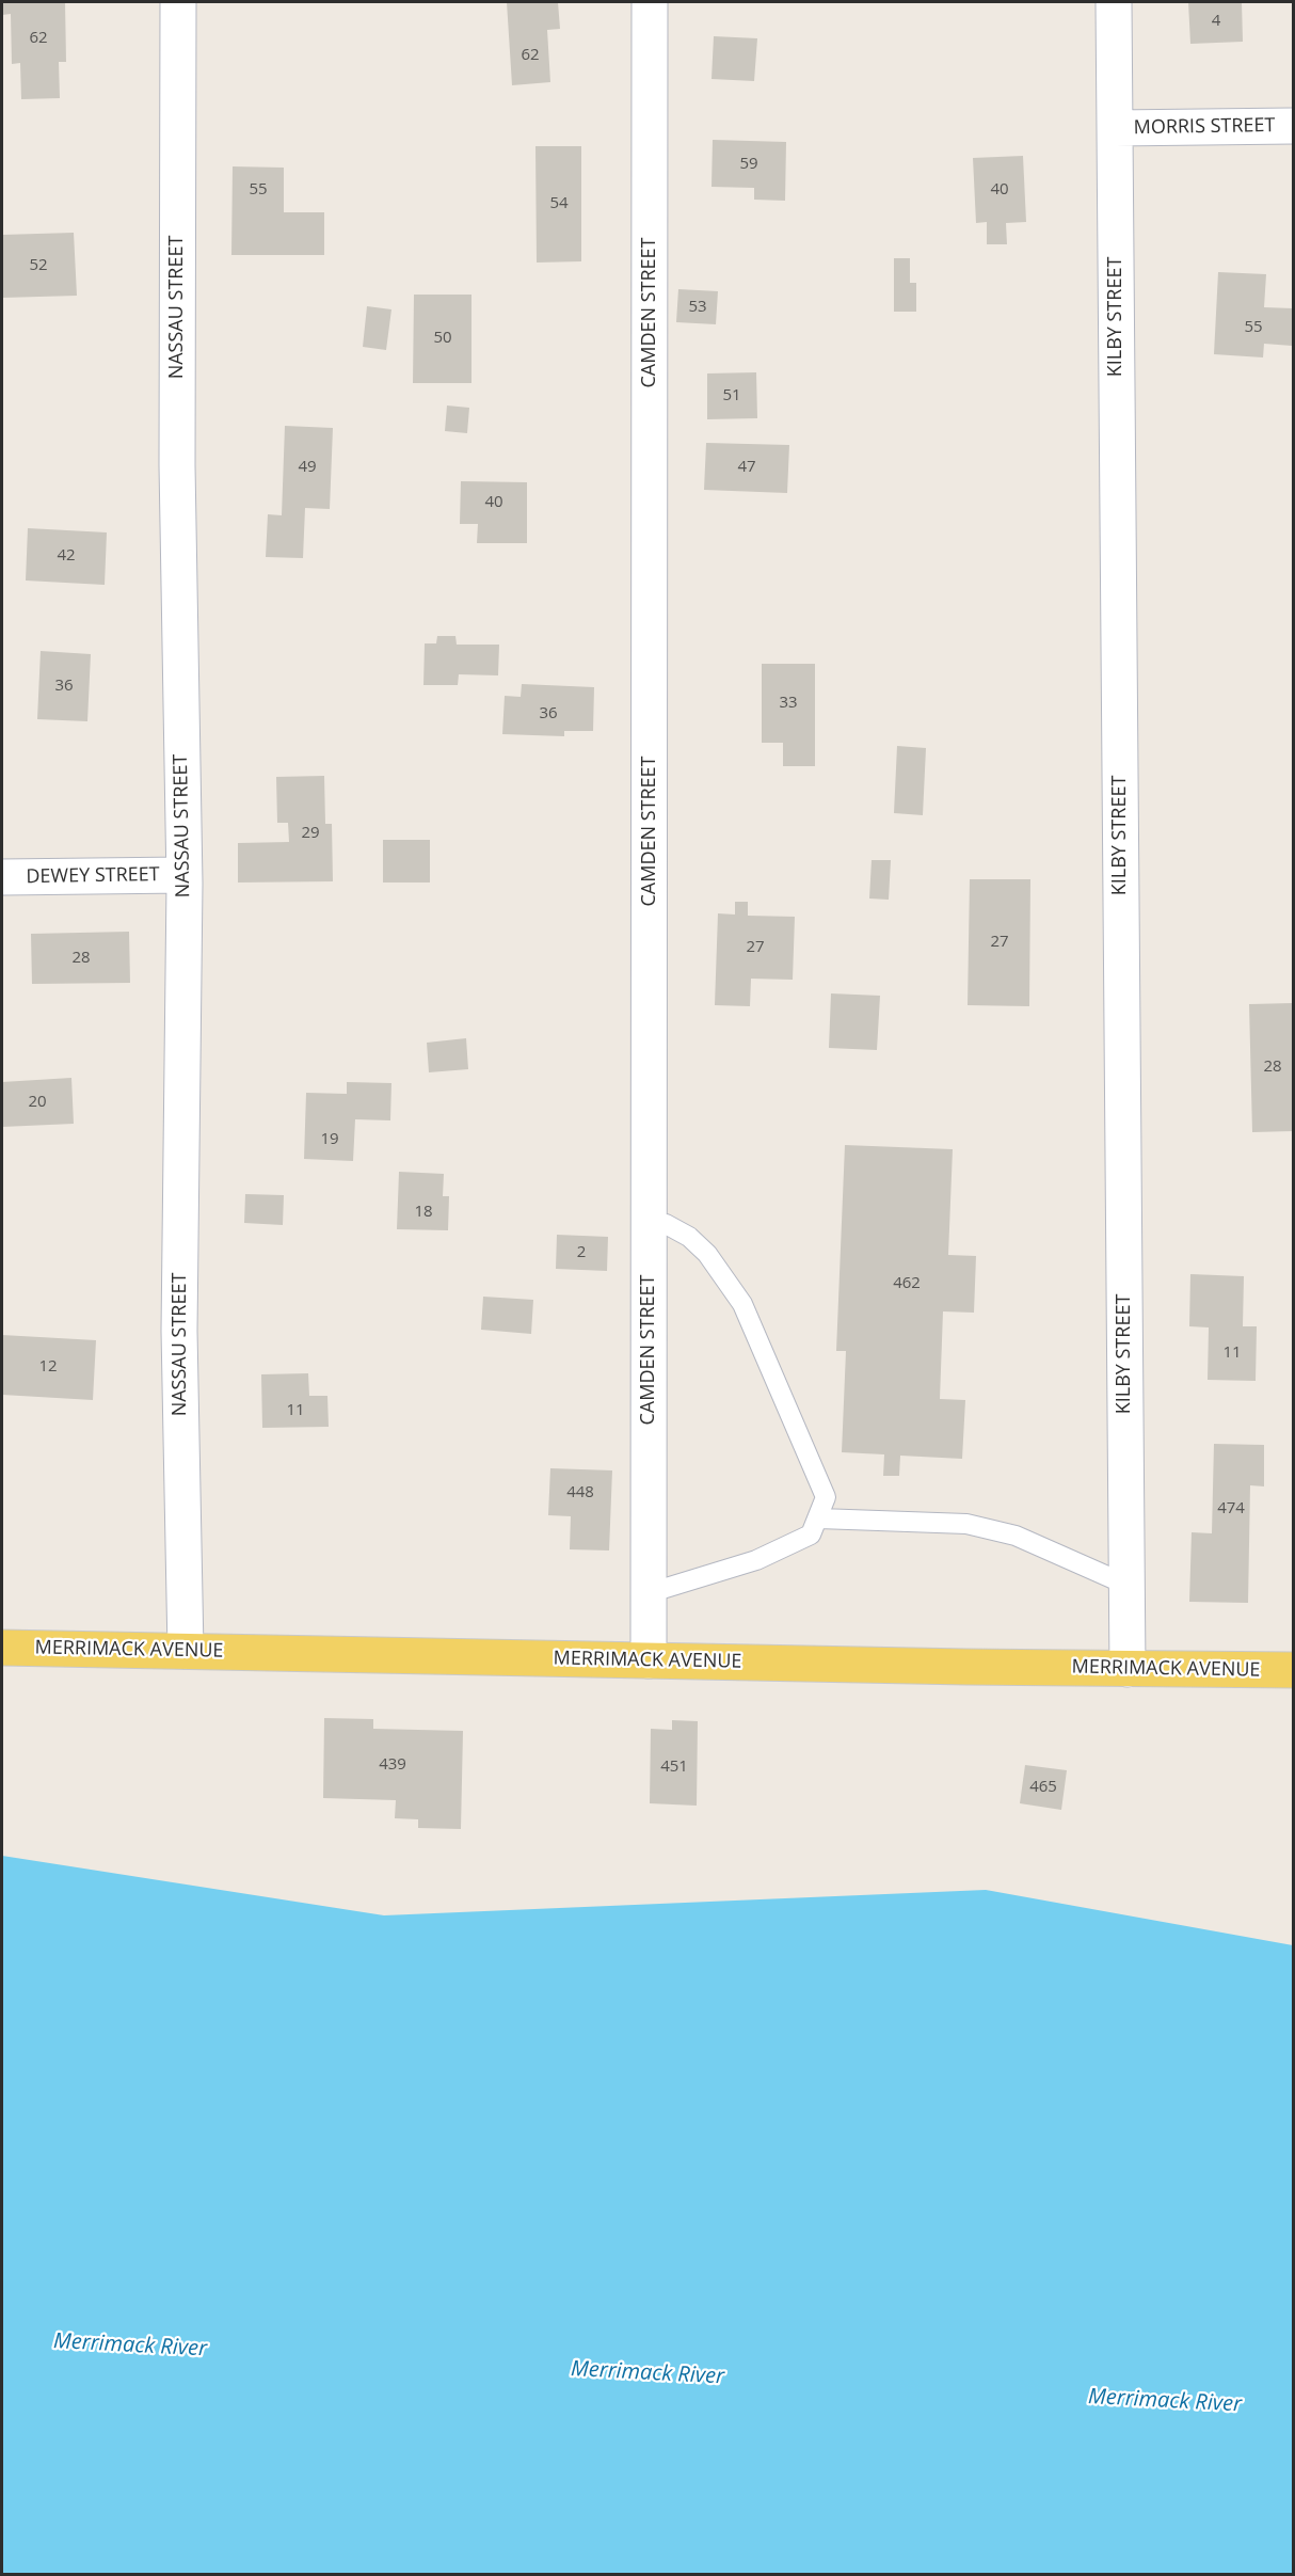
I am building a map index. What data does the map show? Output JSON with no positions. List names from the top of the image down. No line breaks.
{"streets":{"main road":["MERRIMACK AVENUE"],"street":["MORRIS STREET","NASSAU STREET","CAMDEN STREET","KILBY STREET","DEWEY STREET"]},"crossings":[["MORRIS STREET","KILBY STREET"],["NASSAU STREET","DEWEY STREET"],["NASSAU STREET","MERRIMACK AVENUE"],["CAMDEN STREET","MERRIMACK AVENUE"],["KILBY STREET","MERRIMACK AVENUE"]],"water":["Merrimack River"],"house_numbers":["4","62","62","59","55","40","54","52","53","55","50","51","49","47","40","42","36","33","36","29","27","27","28","28","20","19","18","2","462","11","12","11","448","474","439","451","465"]}
